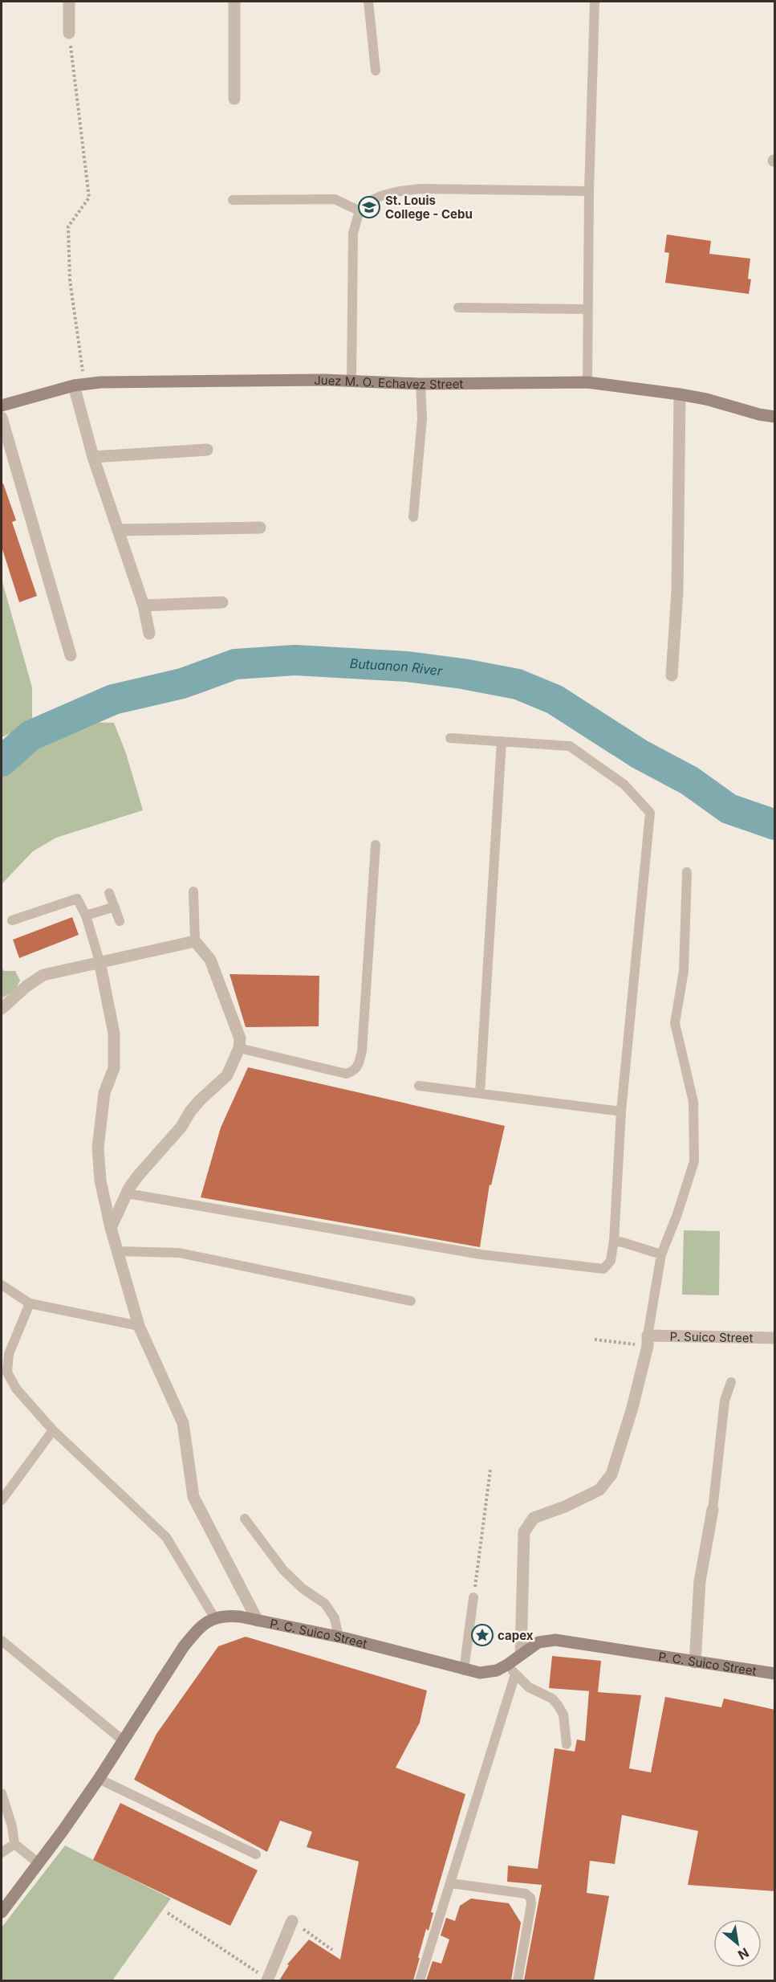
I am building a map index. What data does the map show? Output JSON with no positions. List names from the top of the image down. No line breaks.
{"streets":{"street":["Juez M. O. Echavez Street","P. Suico Street","P. C. Suico Street"]},"water":["Butuanon River"],"places":{"school or university":["St. Louis College - Cebu"],"place":["capex"]},"north":"bottom right"}
